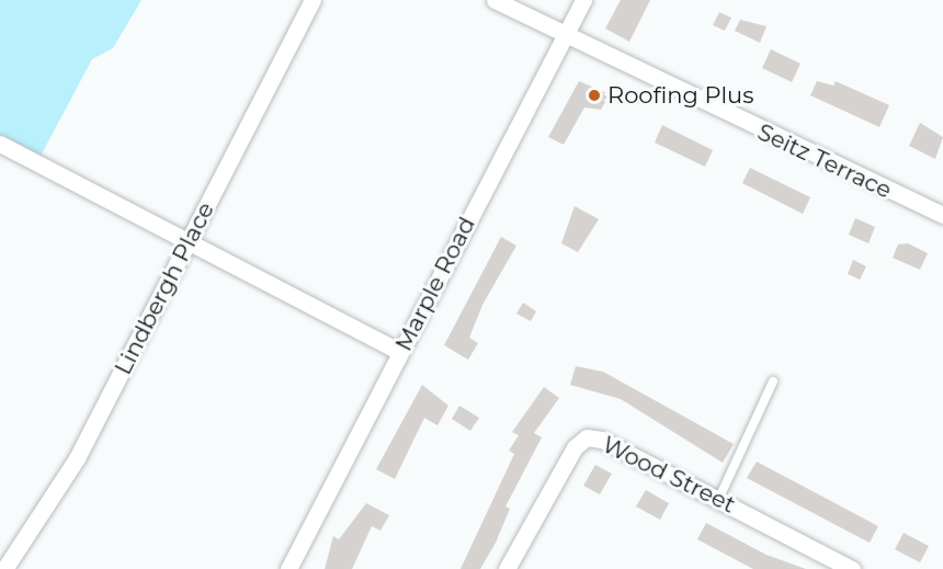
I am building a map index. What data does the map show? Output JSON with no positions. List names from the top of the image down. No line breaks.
{"streets":{"street":["Seitz Terrace","Marple Road","Lindbergh Place","Wood Street"]},"crossings":[["Seitz Terrace","Marple Road"]],"places":["Roofing Plus"]}
